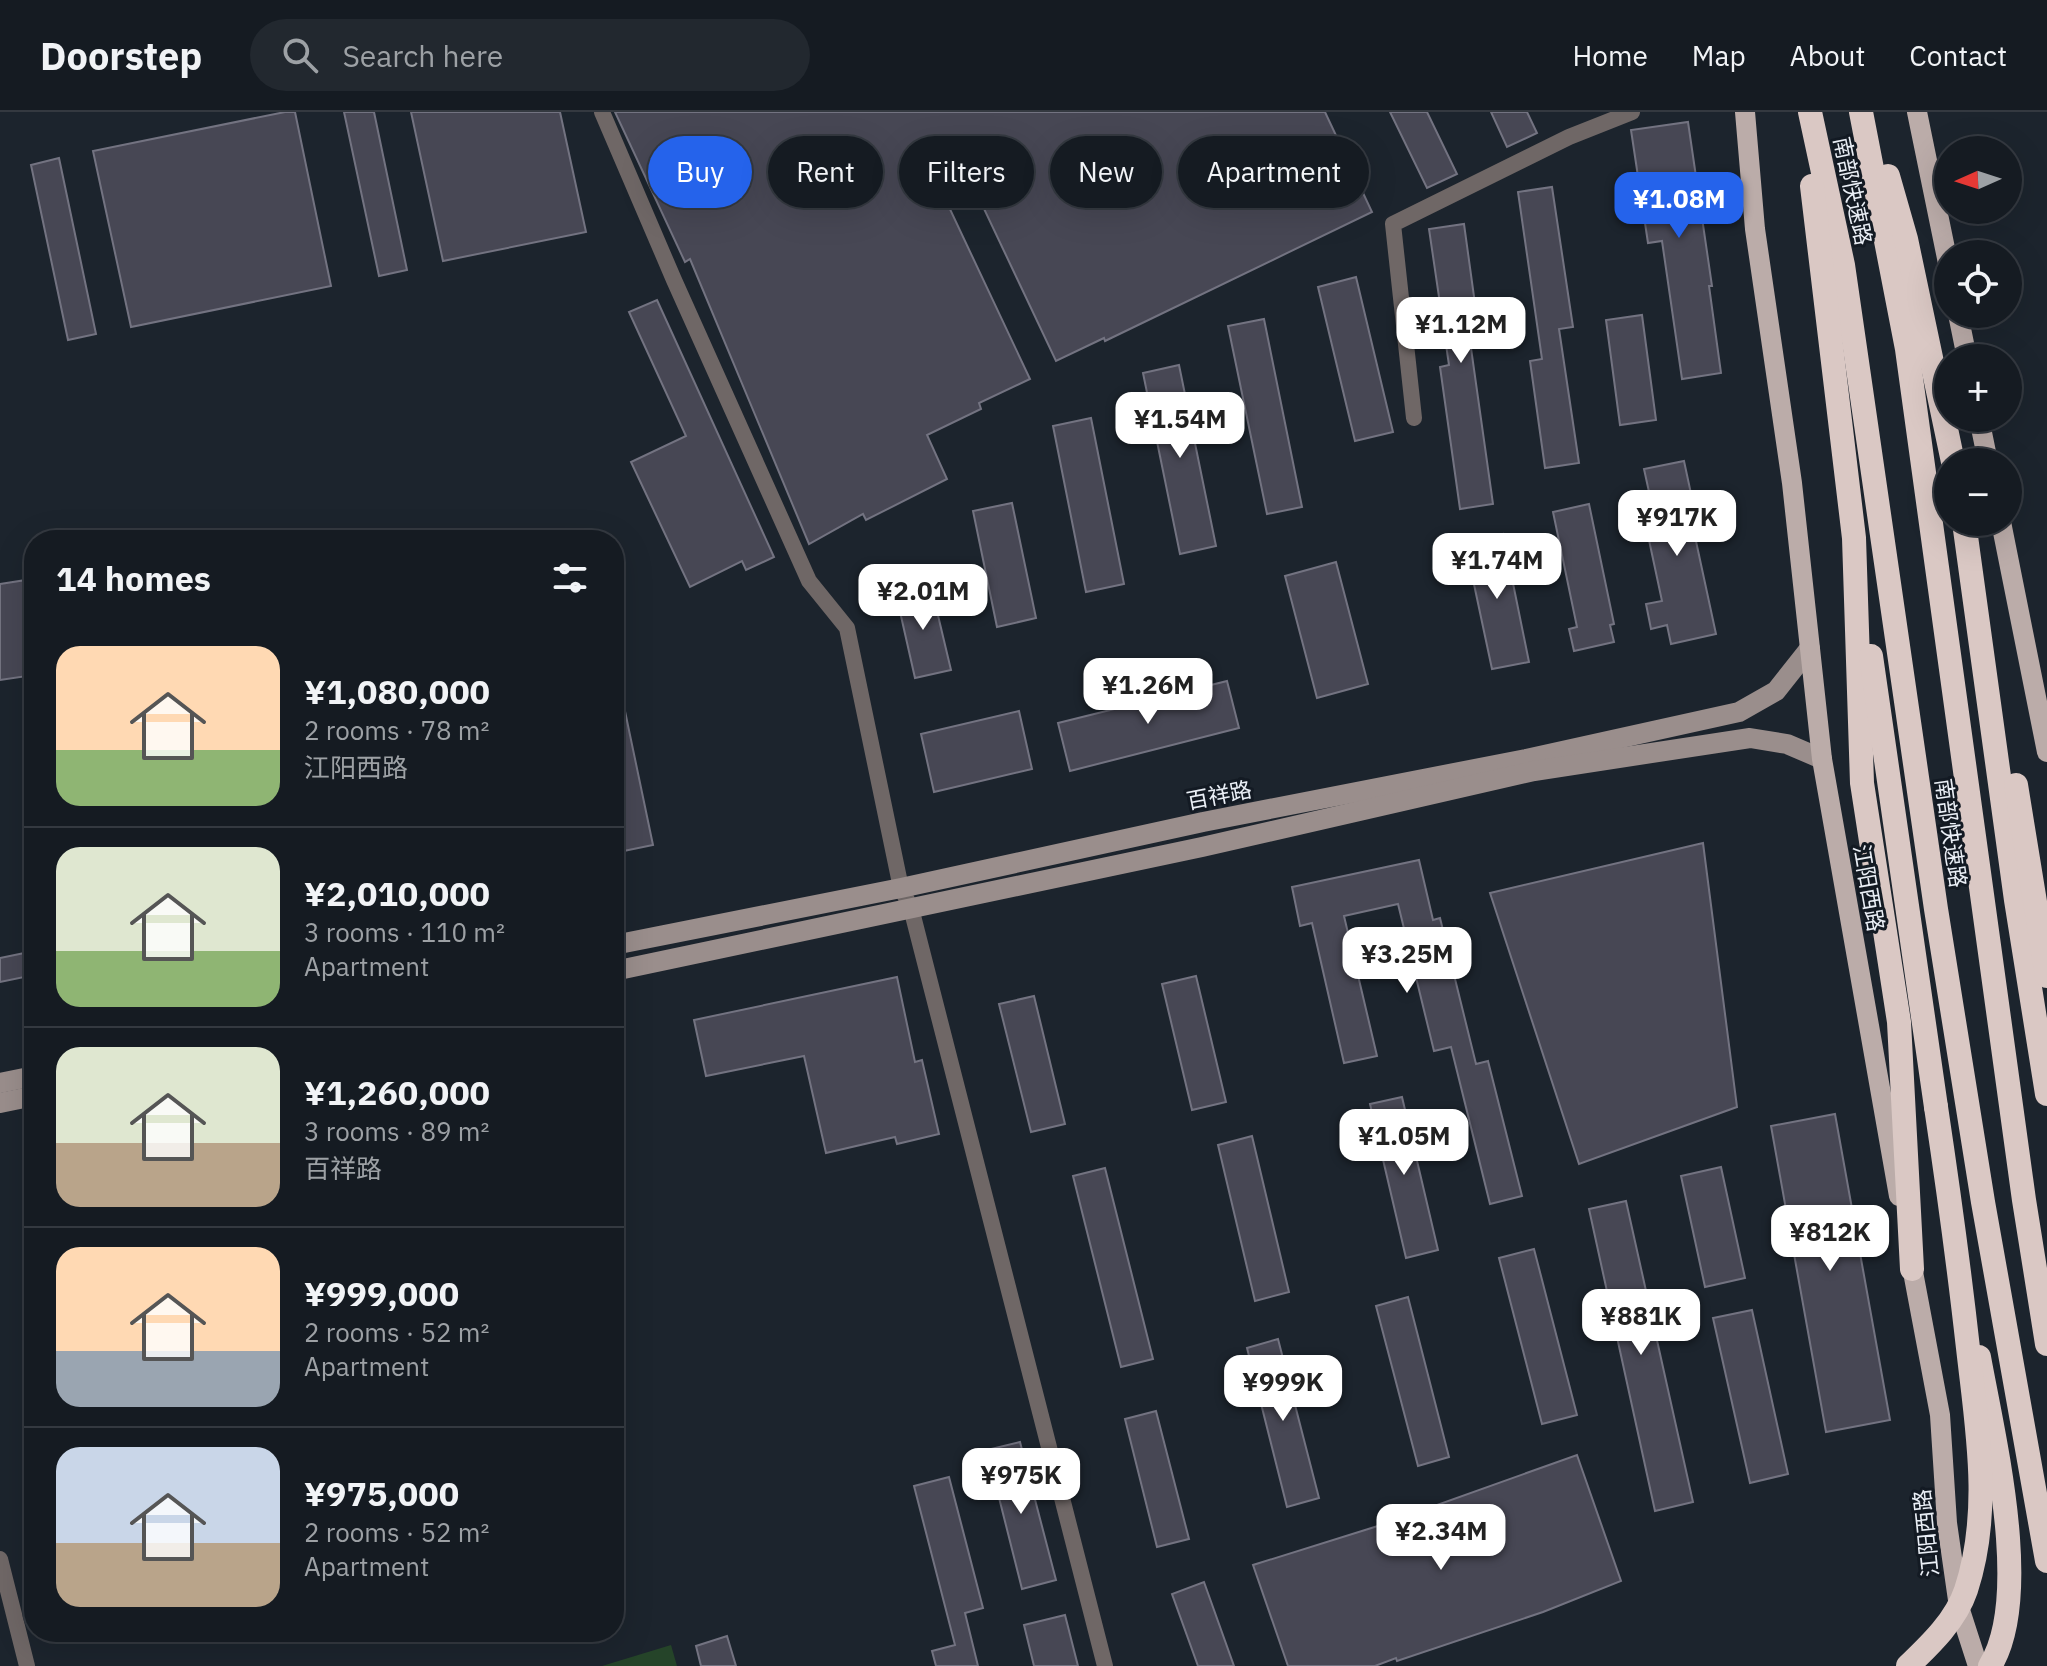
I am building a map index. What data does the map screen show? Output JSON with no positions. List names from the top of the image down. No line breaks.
{"streets":{"highway":["南部快速路"],"main road":["江阳西路"],"street":["百祥路"]},"crossings":[["百祥路","江阳西路"]],"north":"left","page":{"header":"Doorstep","search":"Search here","nav":["Home","Map","About","Contact"],"map_buttons":["+","−"],"chip":["Buy","Rent","Filters","New","Apartment"],"price":["¥1.08M","¥1.12M","¥1.54M","¥917K","¥1.74M","¥2.01M","¥1.26M","¥3.25M","¥1.05M","¥812K","¥881K","¥999K","¥975K","¥2.34M"],"heading":"14 homes","list":[{"name":"¥1,080,000","note":"2 rooms · 78 m² · 江阳西路"},{"name":"¥2,010,000","note":"3 rooms · 110 m² · Apartment"},{"name":"¥1,260,000","note":"3 rooms · 89 m² · 百祥路"},{"name":"¥999,000","note":"2 rooms · 52 m² · Apartment"},{"name":"¥975,000","note":"2 rooms · 52 m² · Apartment"}]}}
